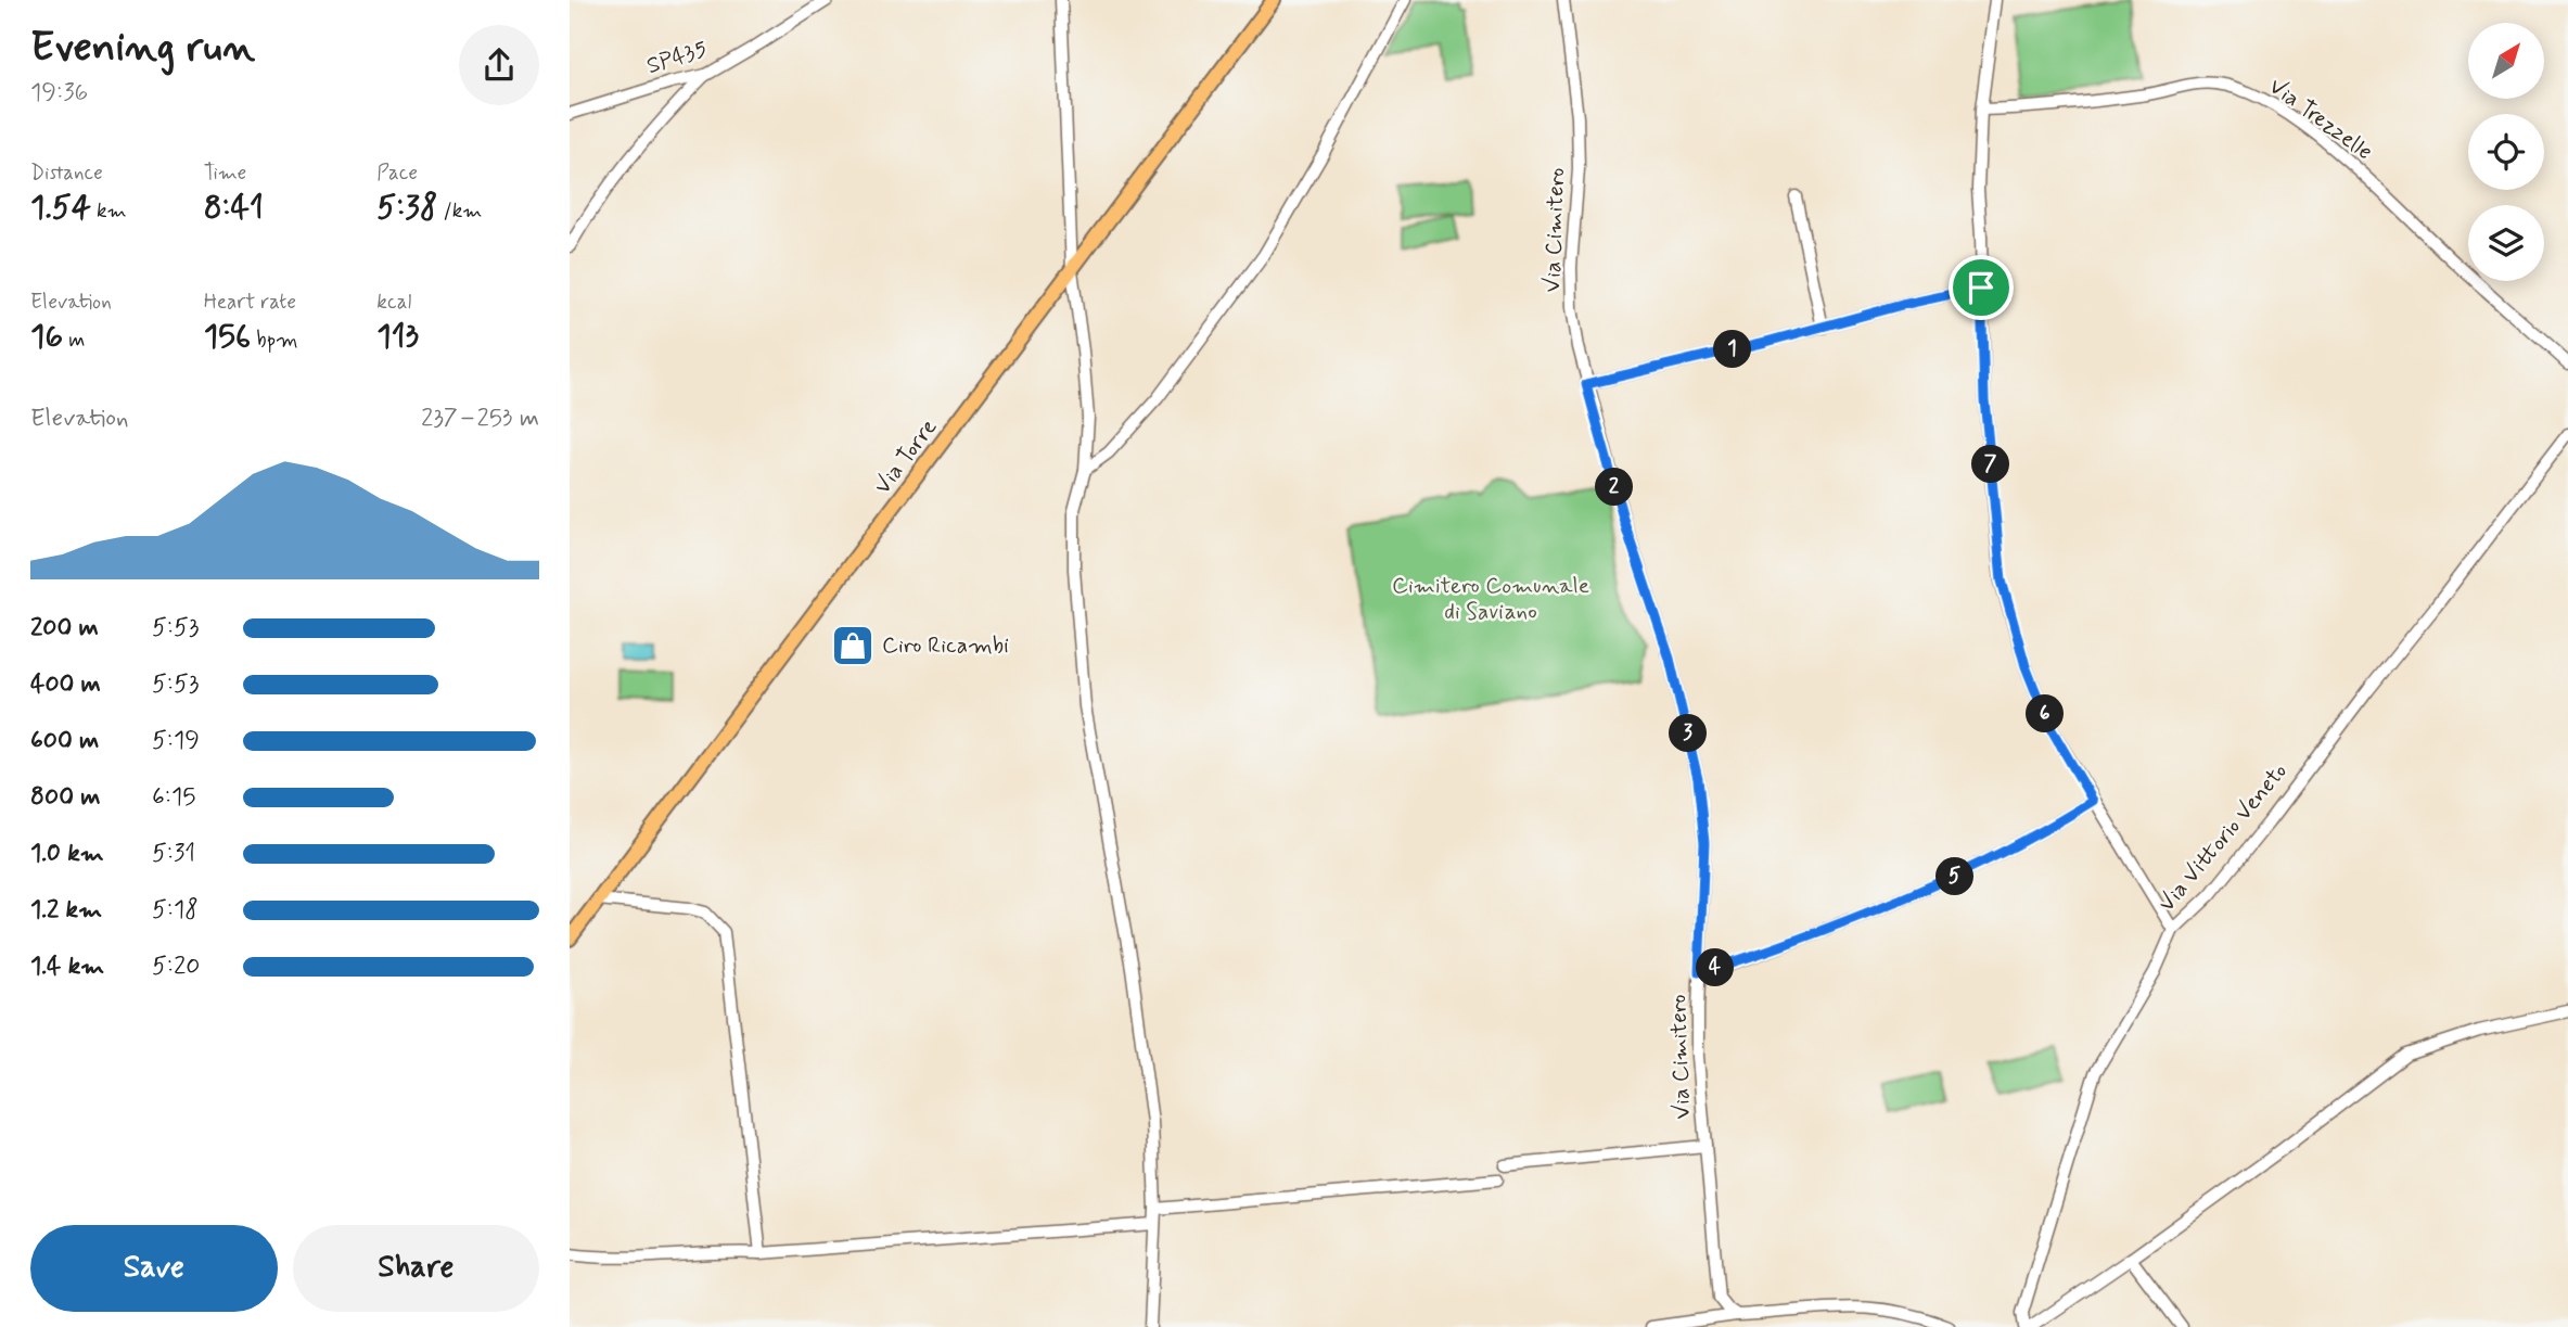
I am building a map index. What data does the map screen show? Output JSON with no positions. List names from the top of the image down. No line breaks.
{"streets":{"main road":["Via Torre"],"street":["SP435","Via Trezzelle","Via Cimitero","Via Vittorio Veneto"]},"parks":["Cimitero Comunale di Saviano"],"places":{"shop":["Ciro Ricambi"]},"north":"top right","page":{"heading":["Evening run","19:36"],"stats":[["Distance","1.54 km"],["Time","8:41"],["Pace","5:38 /km"],["Elevation","16 m"],["Heart rate","156 bpm"],["kcal","113"]],"pins":["1","7","2","6","3","5","4"],"chart":["Elevation","237–253 m"],"list":[{"name":"200 m","note":"5:53"},{"name":"400 m","note":"5:53"},{"name":"600 m","note":"5:19"},{"name":"800 m","note":"6:15"},{"name":"1.0 km","note":"5:31"},{"name":"1.2 km","note":"5:18"},{"name":"1.4 km","note":"5:20"}],"buttons":["Save","Share"]}}
